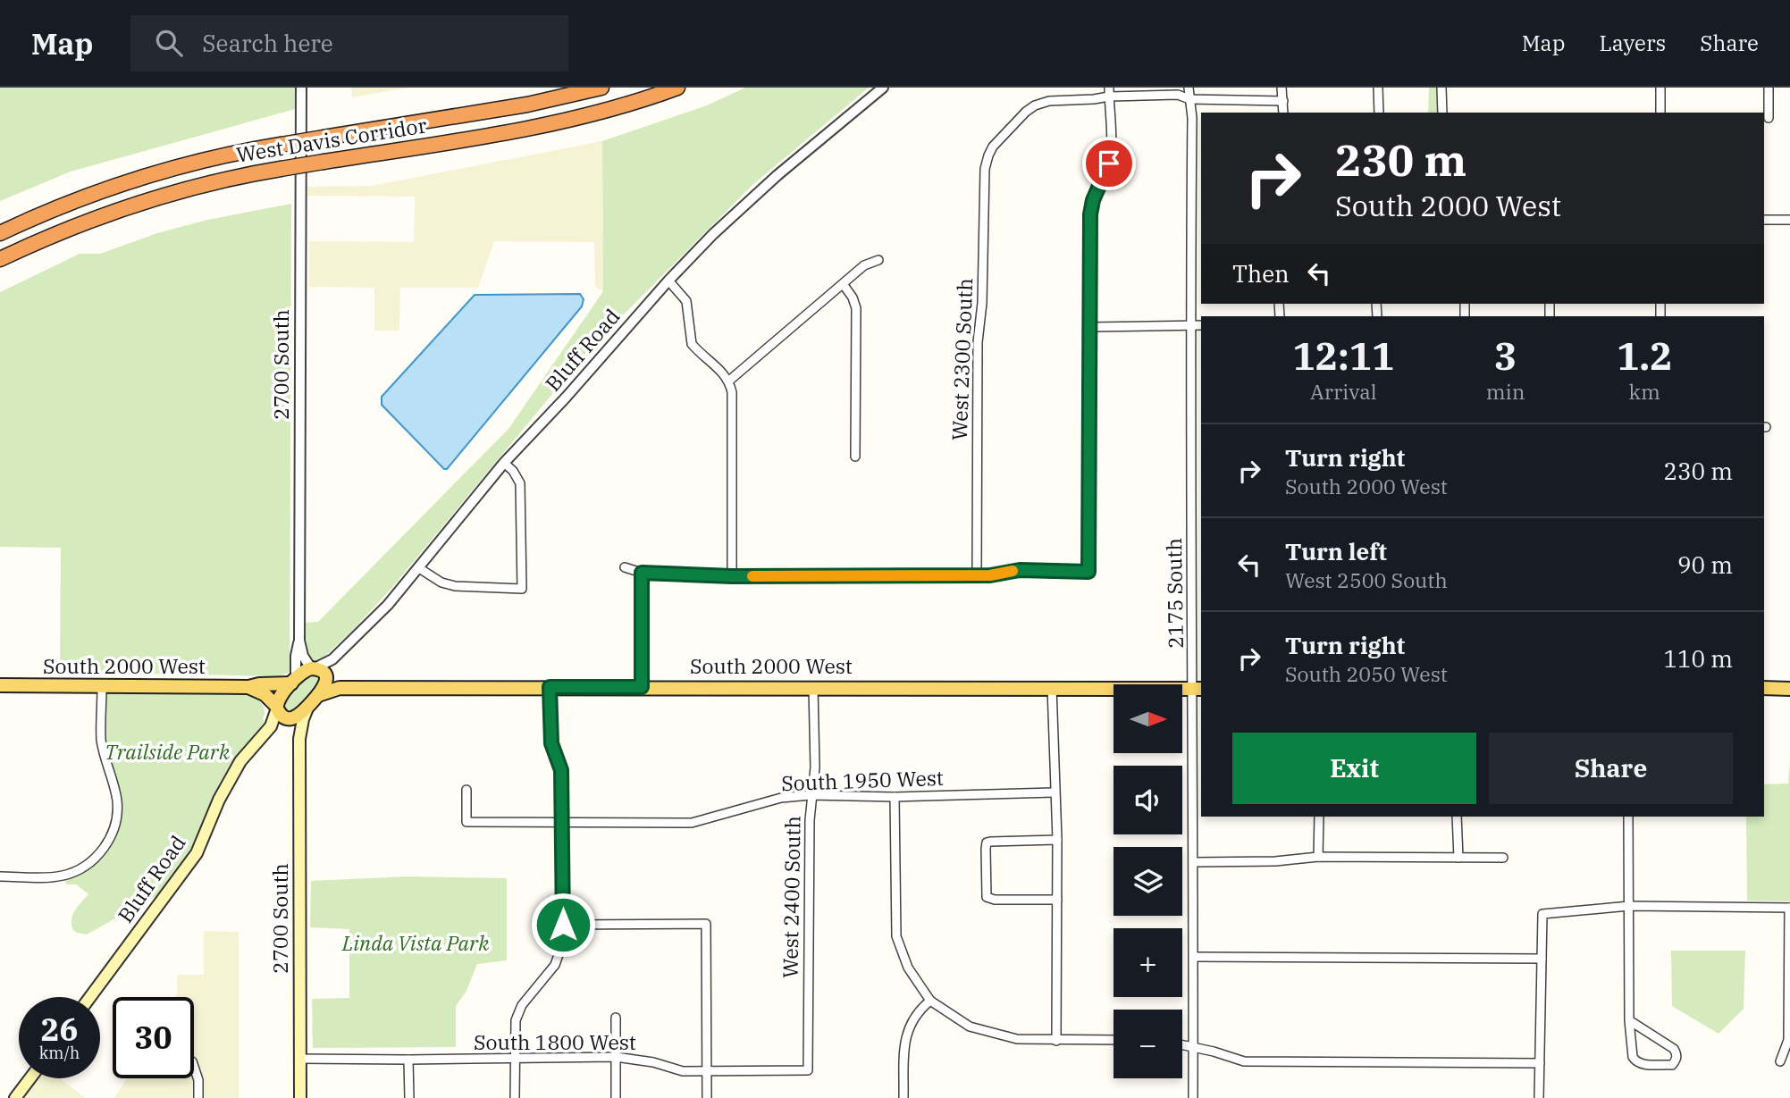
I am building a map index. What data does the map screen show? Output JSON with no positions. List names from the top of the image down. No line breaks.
{"streets":{"highway":["West Davis Corridor"],"main road":["Bluff Road","2700 South","South 2000 West"],"street":["West 2300 South","2175 South","South 1950 West","West 2400 South","South 1800 West"]},"crossings":[["Bluff Road","2700 South"],["2700 South","South 2000 West"],["2700 South","South 1800 West"],["2175 South","South 2000 West"],["South 2000 West","West 2400 South"],["South 1950 West","West 2400 South"],["West 2400 South","South 1800 West"]],"parks":["Trailside Park","Linda Vista Park"],"north":"right","page":{"header":"Map","search":"Search here","nav":["Map","Layers","Share"],"turn":["230 m","South 2000 West"],"then":"Then","eta":["12:11","Arrival","3","min","1.2","km"],"list":[{"name":"Turn right","note":"South 2000 West","value":"230 m"},{"name":"Turn left","note":"West 2500 South","value":"90 m"},{"name":"Turn right","note":"South 2050 West","value":"110 m"}],"map_buttons":["+","−"],"buttons":["Exit","Share"],"speed":"26 km/h","limit":"30"}}
